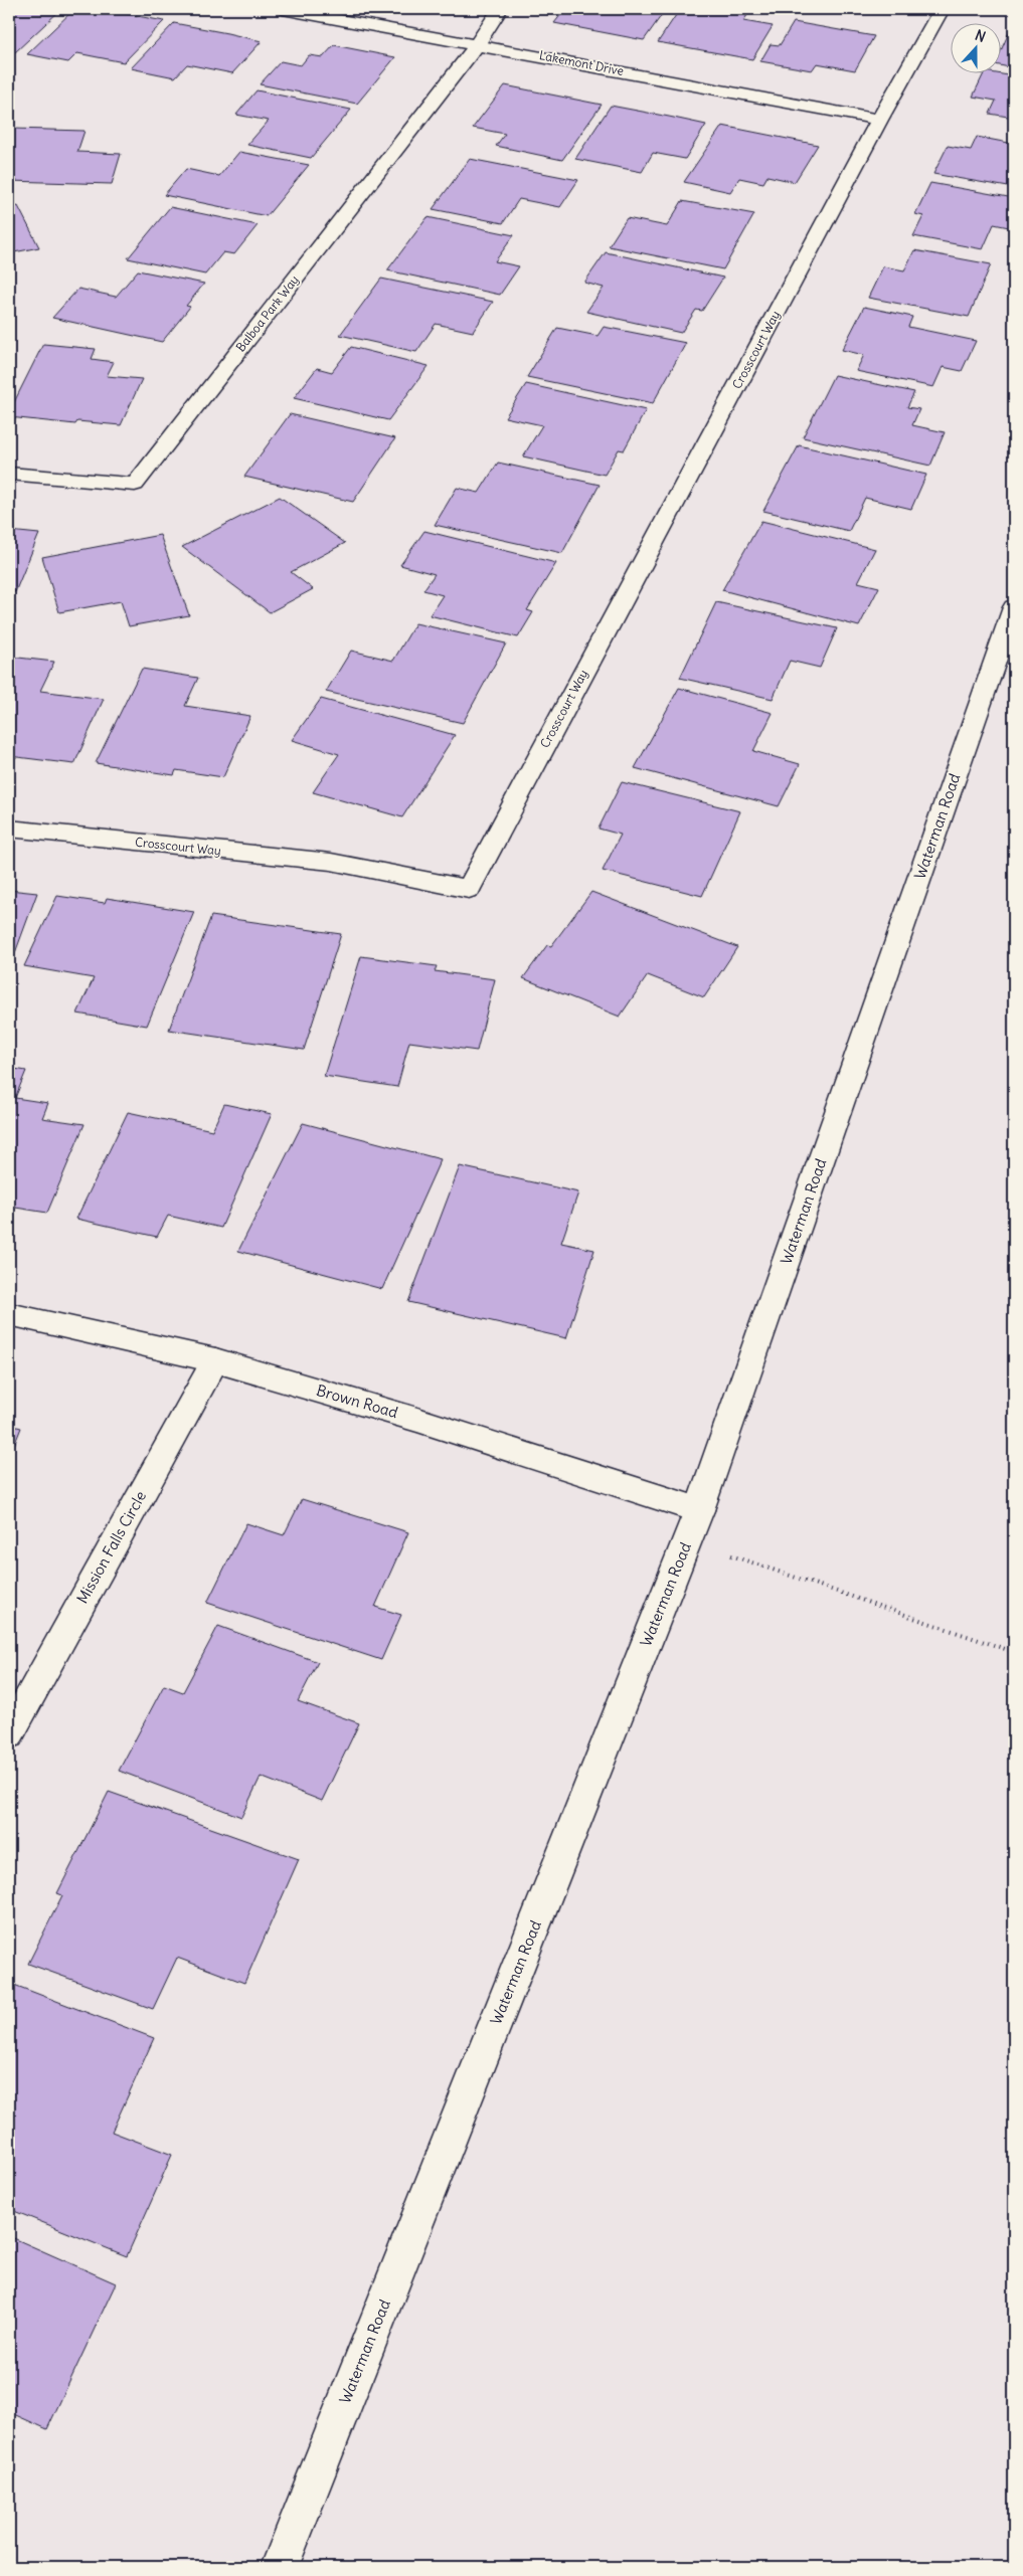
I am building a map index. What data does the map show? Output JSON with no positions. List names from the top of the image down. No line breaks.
{"streets":{"street":["Lakemont Drive","Balboa Park Way","Crosscourt Way","Waterman Road","Brown Road","Mission Falls Circle"]},"crossings":[["Lakemont Drive","Balboa Park Way"],["Lakemont Drive","Crosscourt Way"],["Waterman Road","Brown Road"],["Brown Road","Mission Falls Circle"]],"north":"top"}
